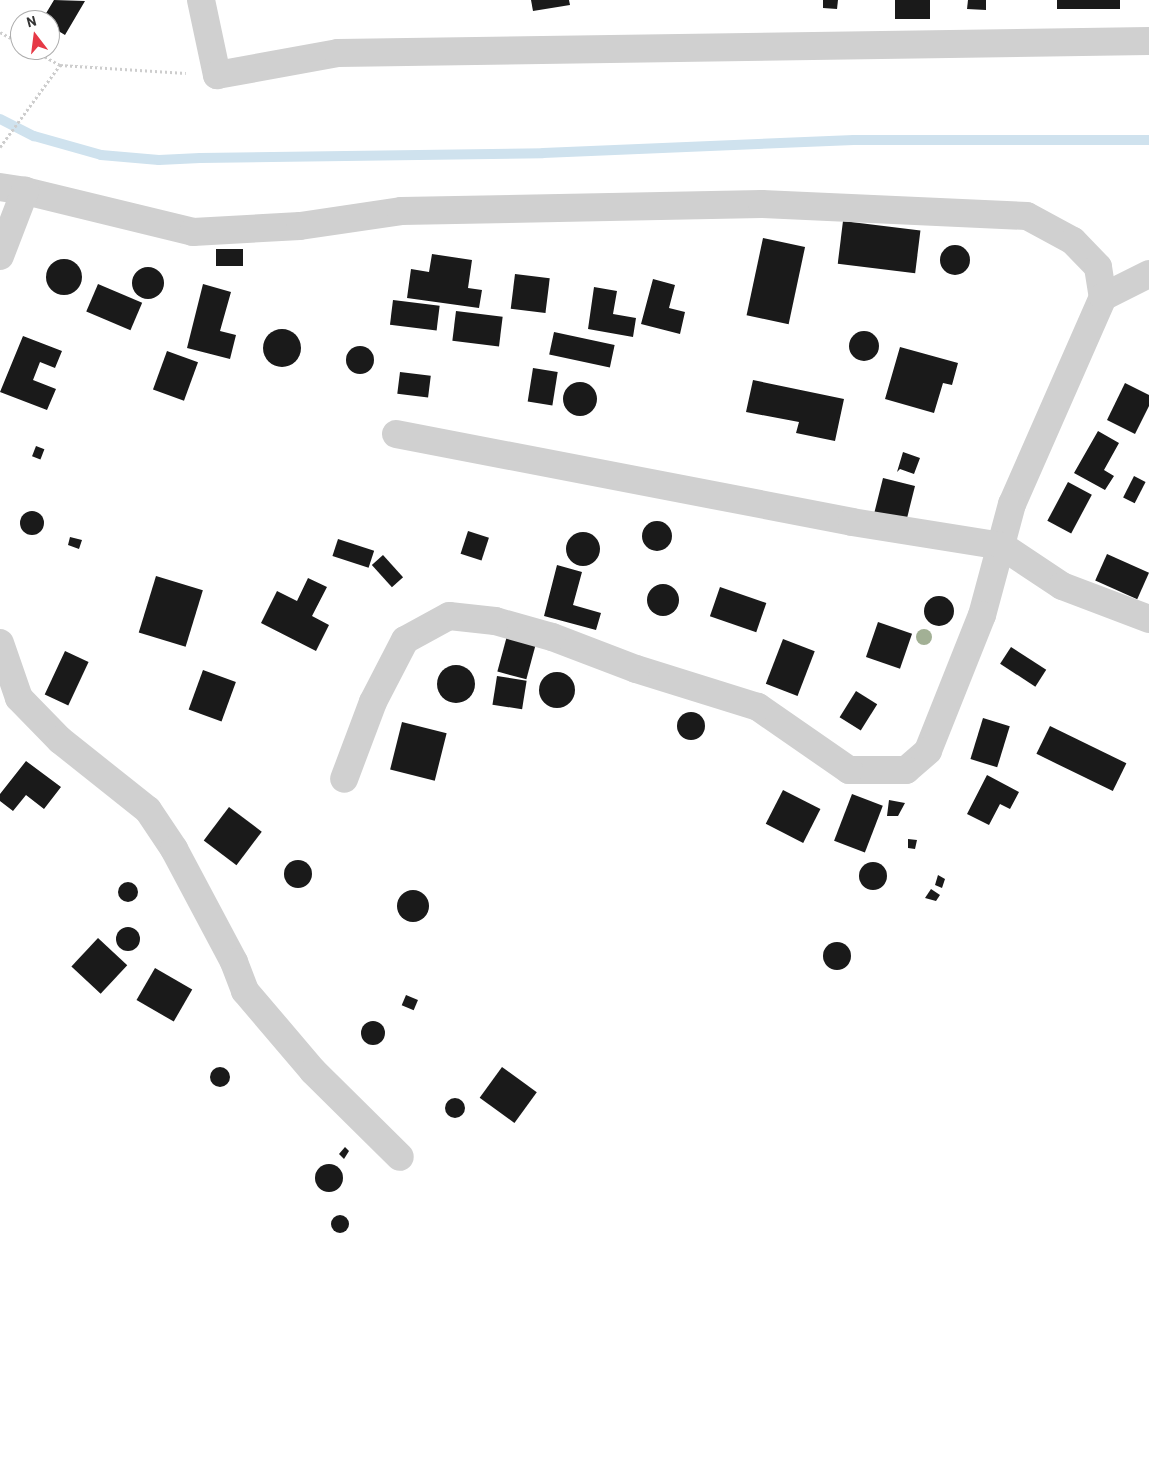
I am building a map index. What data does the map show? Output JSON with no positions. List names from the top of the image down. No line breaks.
{"north":"top"}
